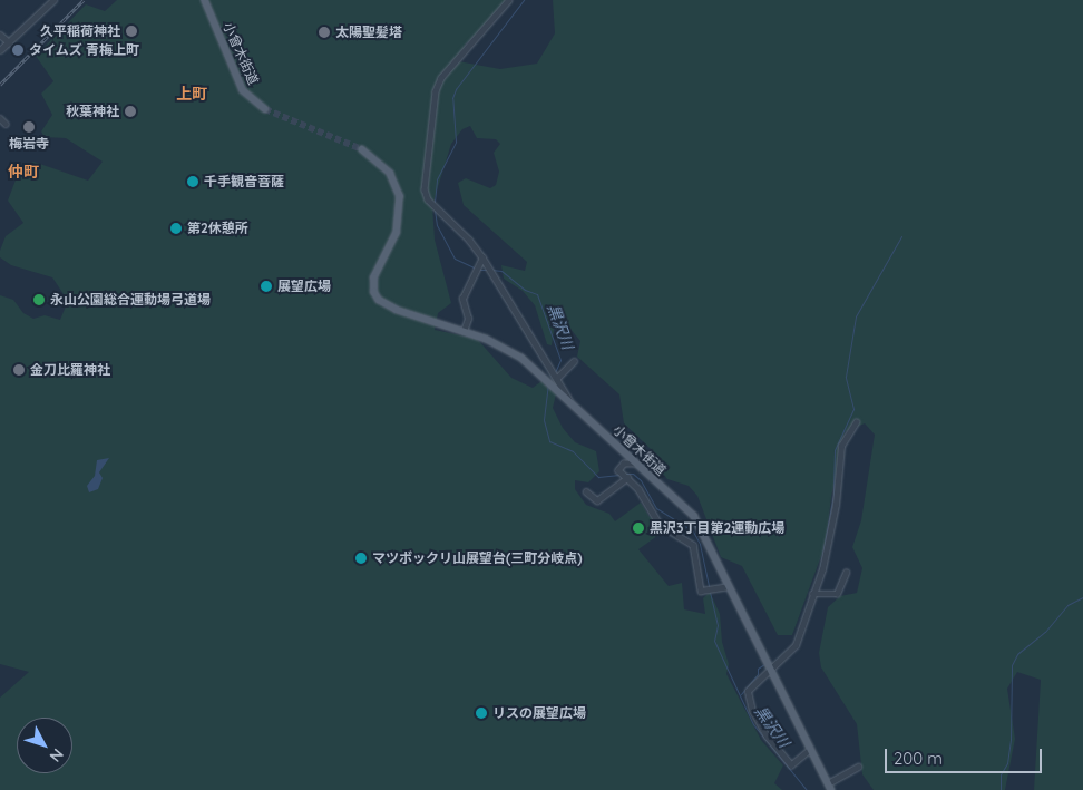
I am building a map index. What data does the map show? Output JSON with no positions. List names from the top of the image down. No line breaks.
{"streets":{"main road":["小曾木街道"]},"districts":["上町","仲町"],"water":["黒沢川"],"places":["久平稲荷神社","太陽聖髪塔","タイムズ 青梅上町","秋葉神社","梅岩寺","千手観音菩薩","第2休憩所","展望広場","永山公園総合運動場弓道場","金刀比羅神社","黒沢3丁目第2運動広場","マツボックリ山展望台(三町分岐点)","リスの展望広場"],"scale_bar":"200 m","north":"bottom right"}
